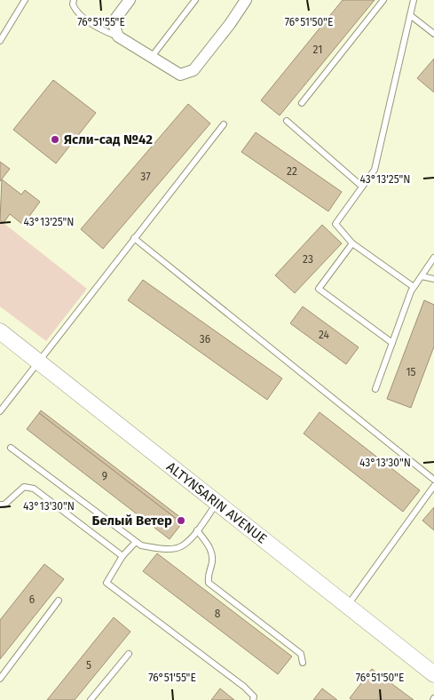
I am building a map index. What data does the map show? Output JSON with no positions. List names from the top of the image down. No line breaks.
{"streets":{"main road":["ALTYNSARIN AVENUE"]},"places":["Ясли-сад №42","Белый Ветер"],"house_numbers":["21","22","37","23","24","36","15","9","6","8","5"],"coordinates":["76°51'55\"E","76°51'50\"E","43°13'25\"N","43°13'30\"N"]}
